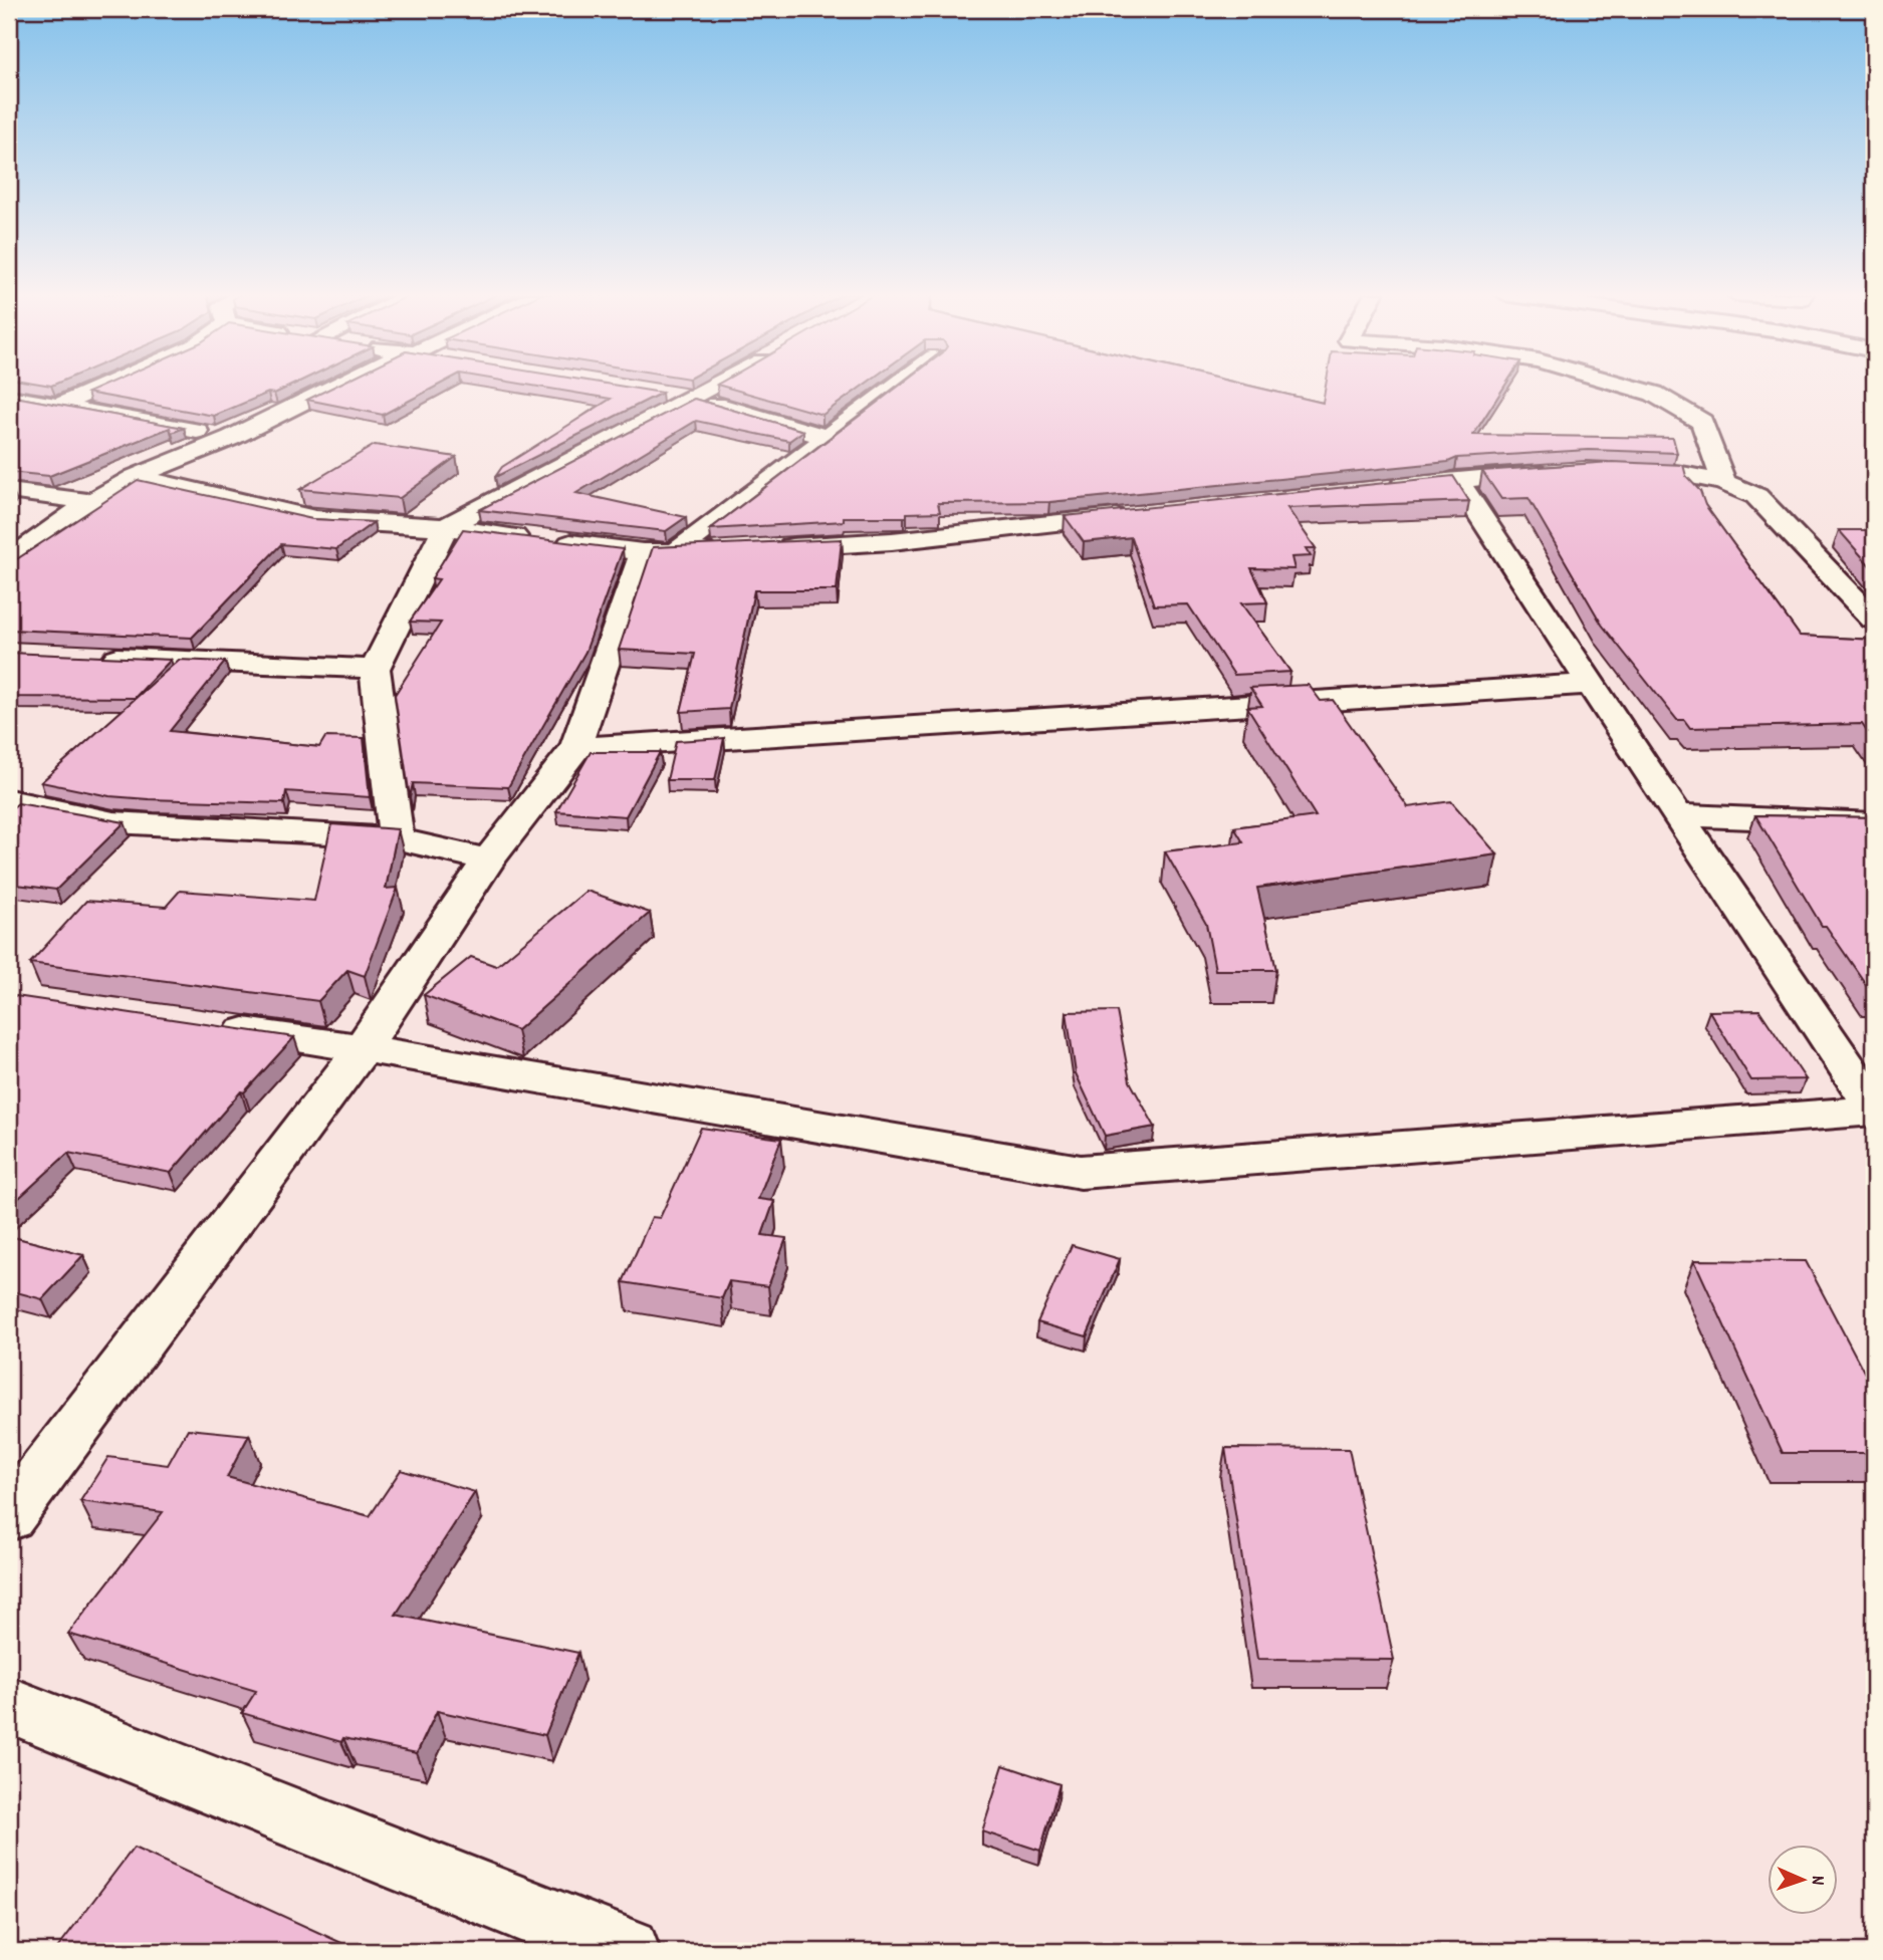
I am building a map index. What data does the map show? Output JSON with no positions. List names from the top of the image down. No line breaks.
{"north":"right"}
